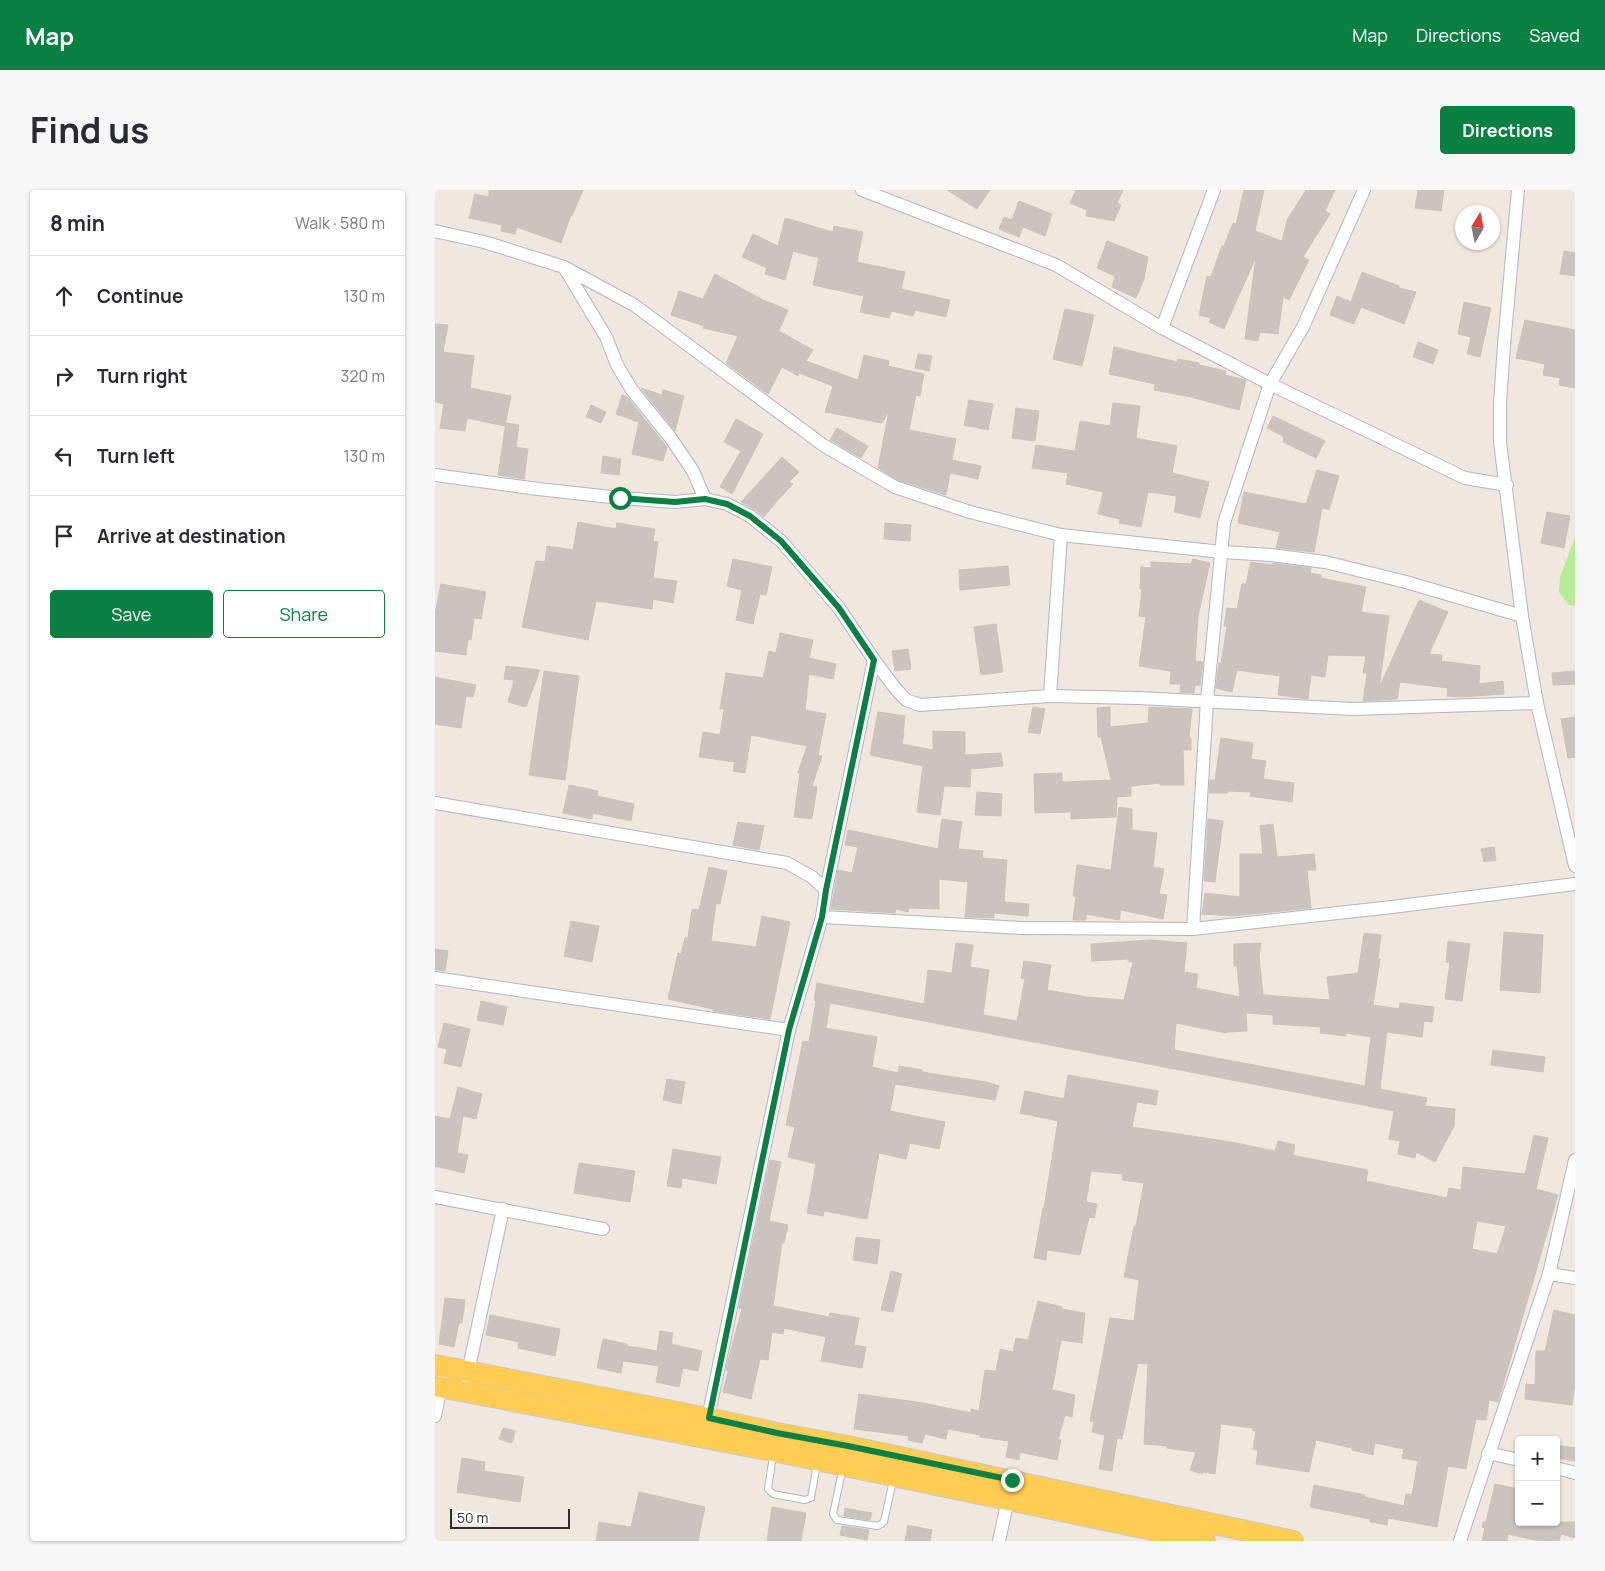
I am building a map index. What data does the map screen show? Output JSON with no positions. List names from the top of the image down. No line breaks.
{"scale_bar":"50 m","north":"top","page":{"header":"Map","nav":["Map","Directions","Saved"],"title":"Find us","buttons":["Directions",["Save","Share"]],"heading":["8 min","Walk · 580 m"],"list":[["Continue","130 m"],["Turn right","320 m"],["Turn left","130 m"],"Arrive at destination"],"map_buttons":["+","−"],"scale":"50 m"}}
